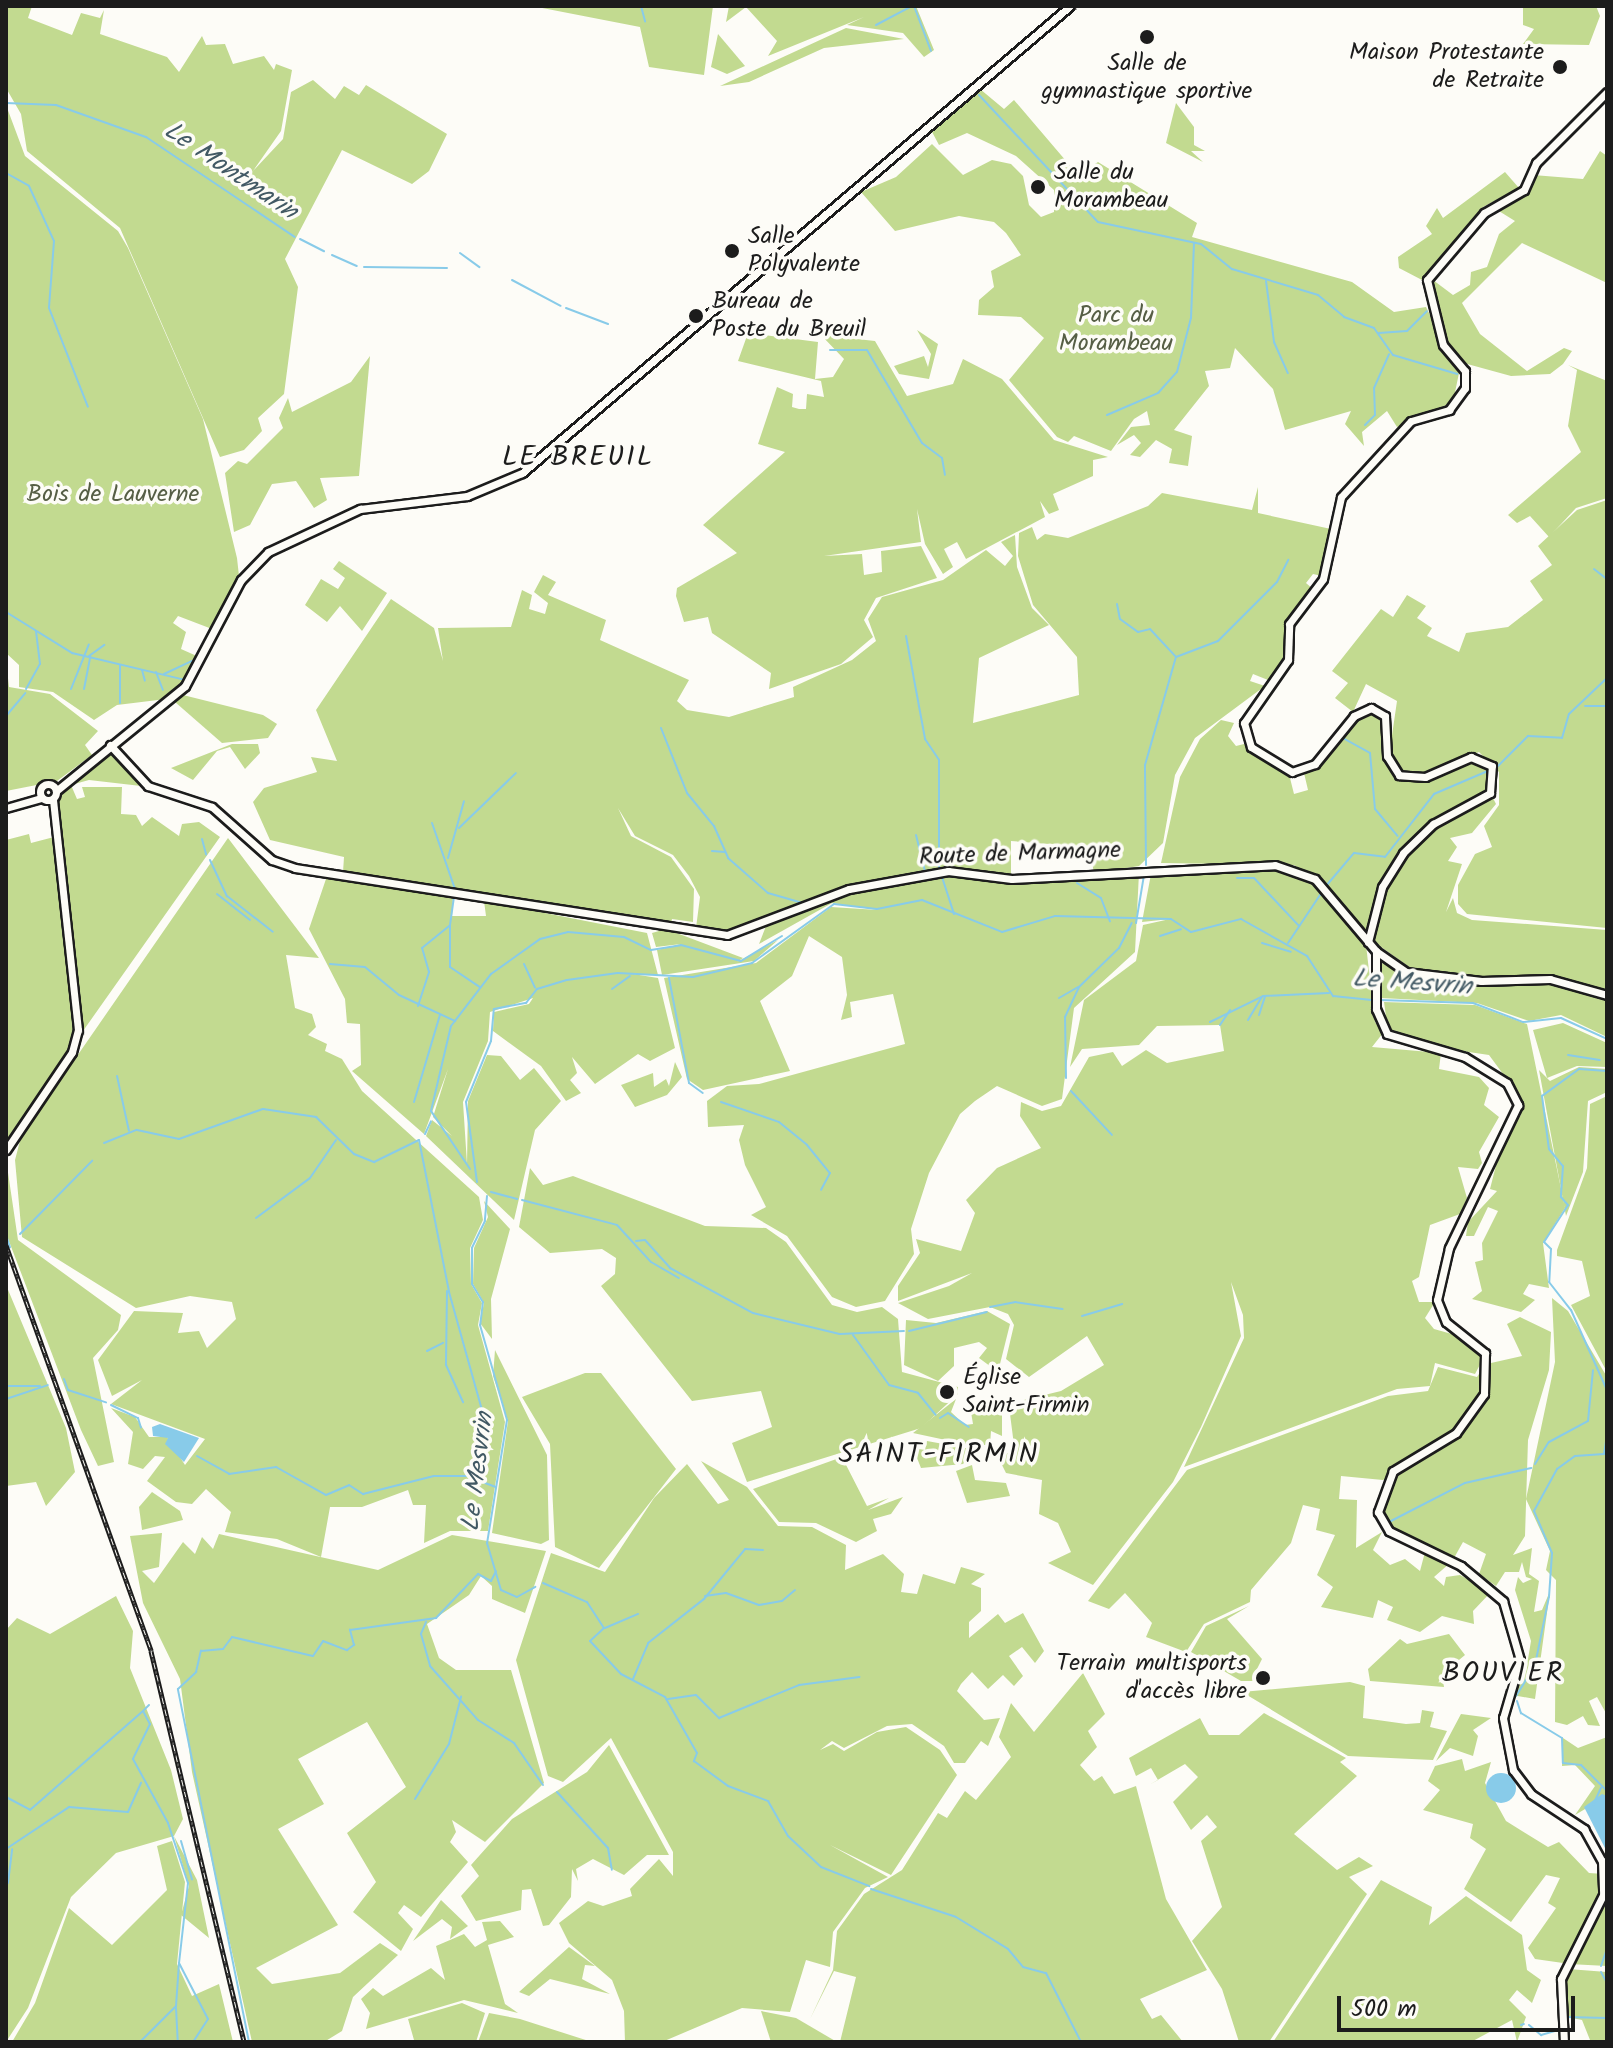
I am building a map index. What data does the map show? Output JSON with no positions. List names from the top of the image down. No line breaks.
{"streets":{"main road":["Route de Marmagne"]},"districts":["LE BREUIL","SAINT-FIRMIN","BOUVIER"],"water":["Le Montmarin","Le Mesvrin"],"parks":["Parc du Morambeau","Bois de Lauverne"],"places":["Salle de gymnastique sportive","Maison Protestante de Retraite","Salle du Morambeau","Salle Polyvalente","Bureau de Poste du Breuil","Église Saint-Firmin","Terrain multisports d'accès libre"],"scale_bar":"500 m"}
